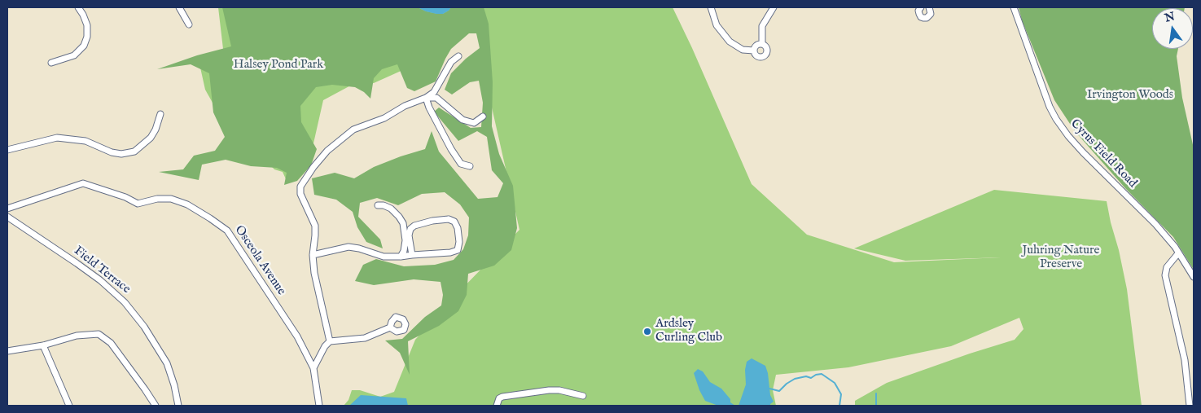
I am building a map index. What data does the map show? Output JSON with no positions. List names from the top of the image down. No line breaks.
{"streets":{"street":["Cyrus Field Road","Osceola Avenue","Field Terrace"]},"parks":["Halsey Pond Park","Irvington Woods","Juhring Nature Preserve"],"places":["Ardsley Curling Club"],"north":"top"}
